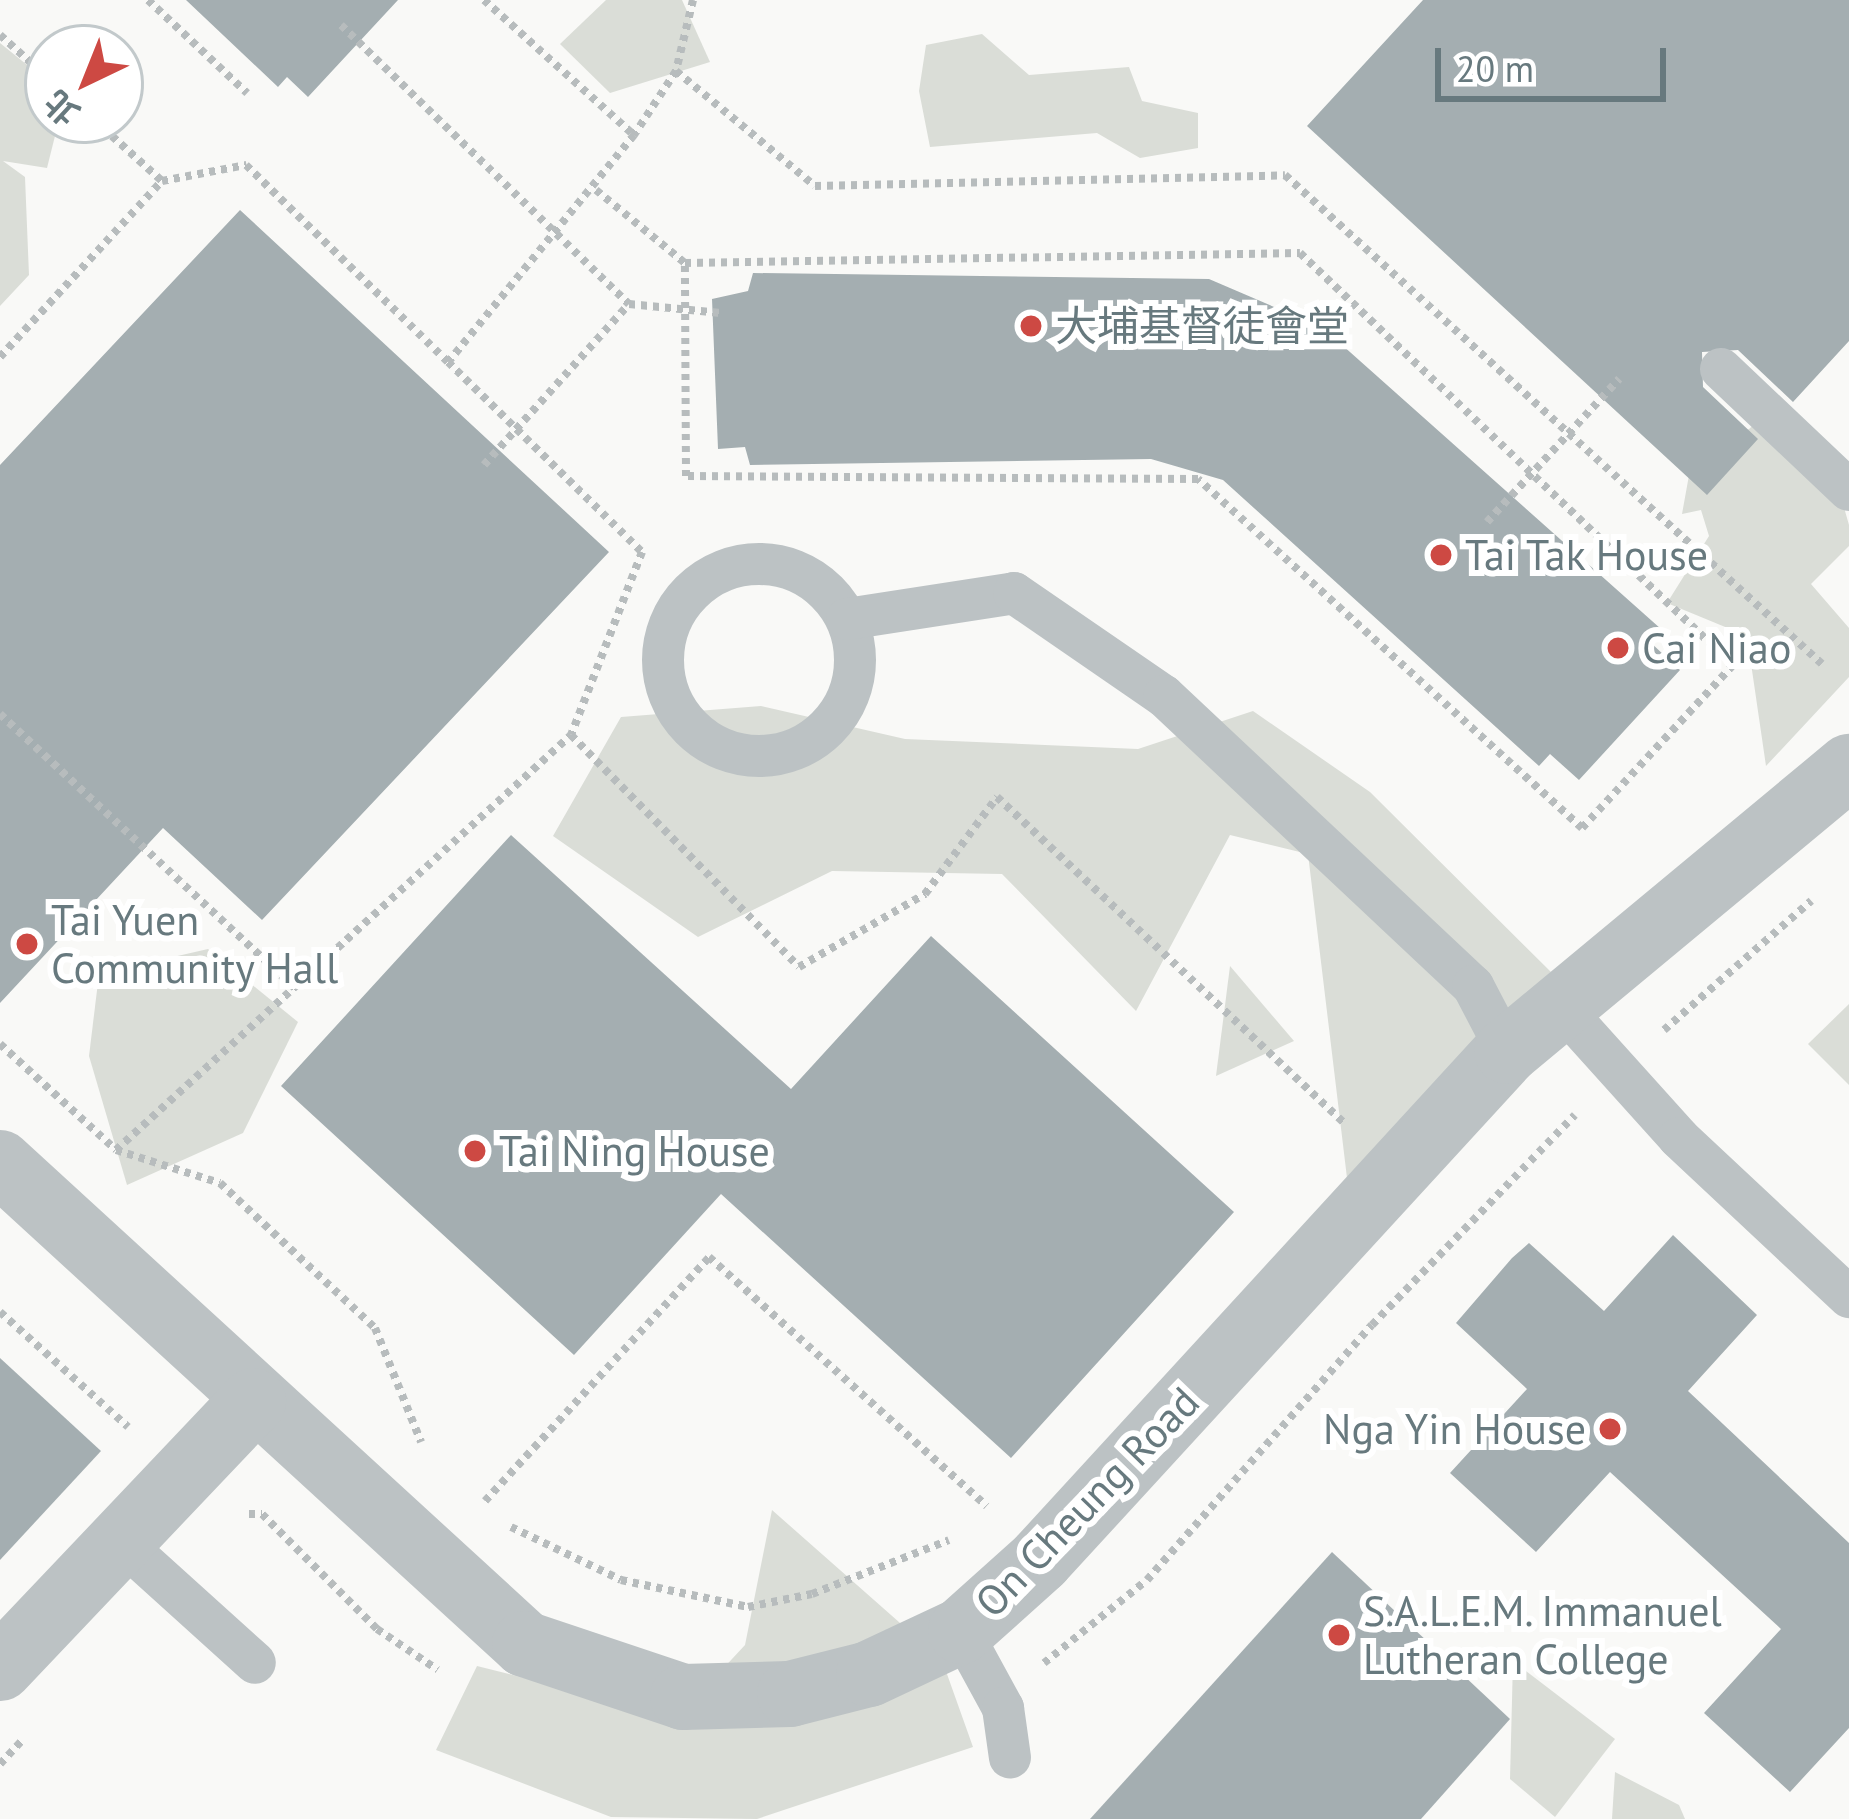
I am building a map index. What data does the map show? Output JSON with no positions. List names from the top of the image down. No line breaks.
{"streets":{"street":["On Cheung Road"]},"places":["大埔基督徒會堂","Tai Tak House","Cai Niao","Tai Yuen Community Hall","Tai Ning House","Nga Yin House","S.A.L.E.M. Immanuel Lutheran College"],"scale_bar":"20 m","north":"bottom left"}
